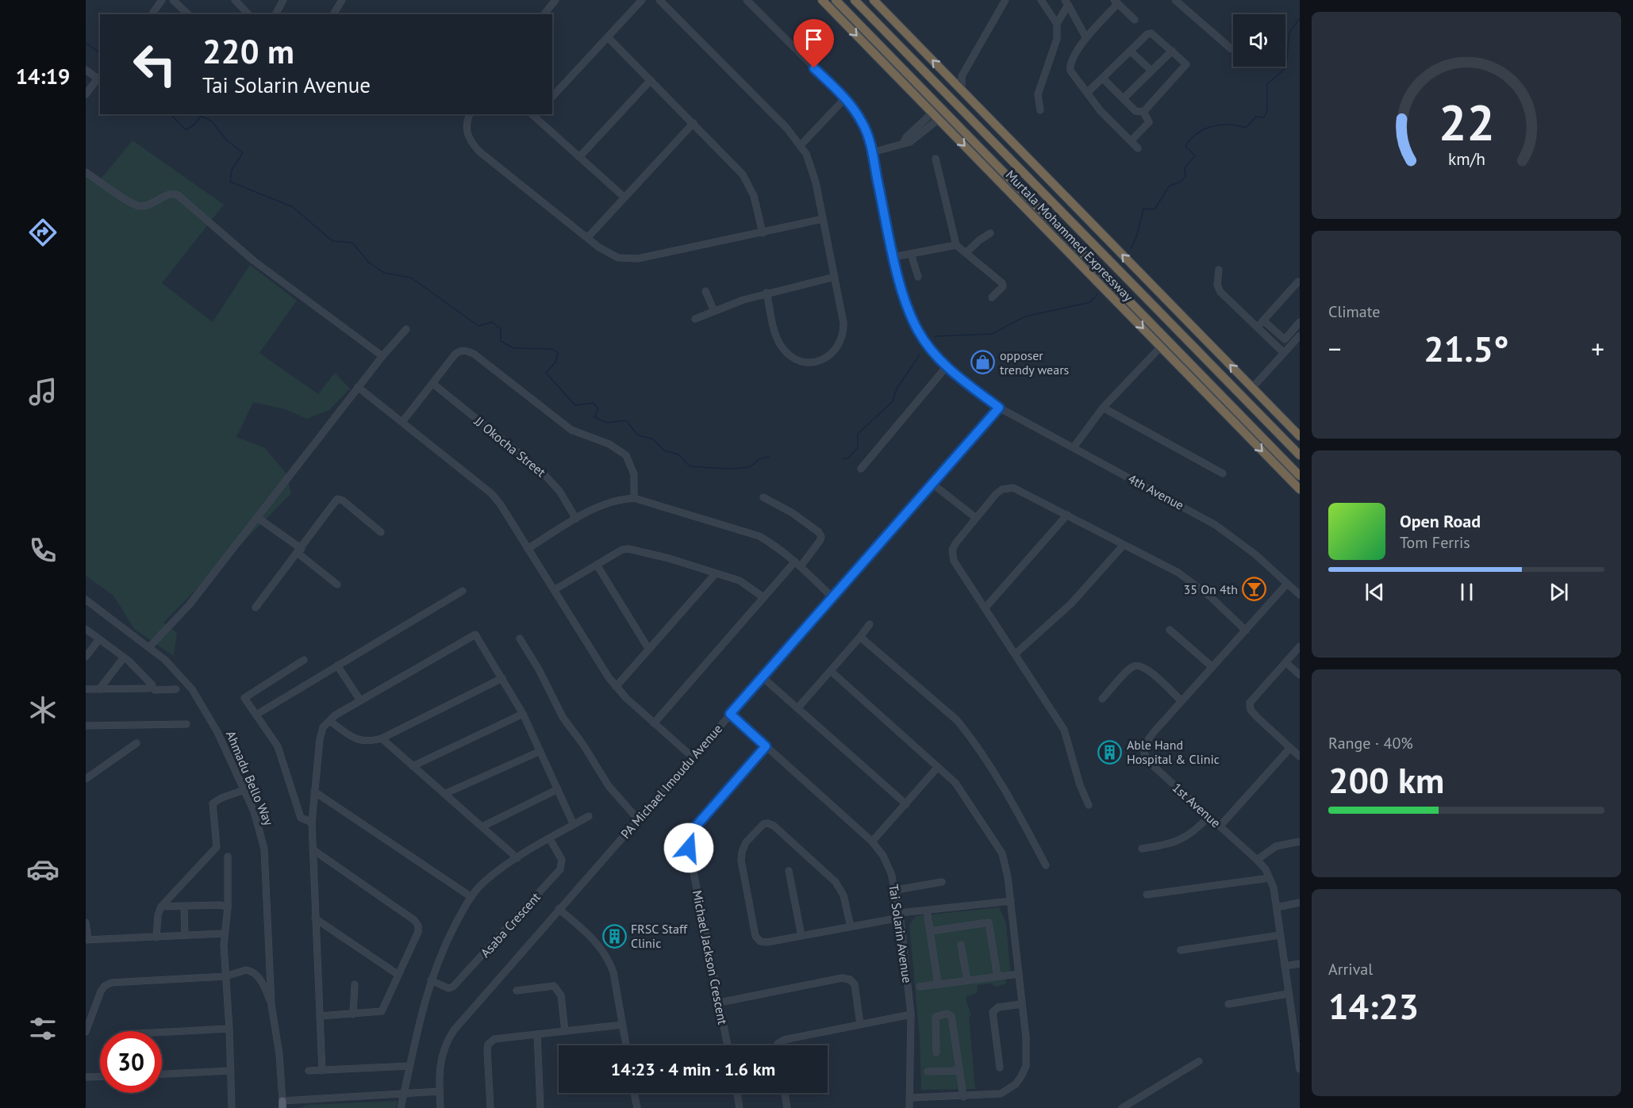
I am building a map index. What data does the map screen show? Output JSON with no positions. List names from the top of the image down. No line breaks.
{"streets":{"highway":["Murtala Mohammed Expressway"],"street":["JJ Okocha Street","4th Avenue","Ahmadu Bello Way","PA Michael Imoudu Avenue","1st Avenue","Asaba Crescent","Tai Solarin Avenue","Michael Jackson Crescent"]},"crossings":[["4th Avenue","PA Michael Imoudu Avenue"],["4th Avenue","1st Avenue"],["PA Michael Imoudu Avenue","Tai Solarin Avenue"],["Tai Solarin Avenue","Michael Jackson Crescent"]],"places":{"shop":["opposer trendy wears"],"bar":["35 On 4th"],"building":["Able Hand Hospital & Clinic","FRSC Staff Clinic"]},"page":{"tabs":"14:19","turn":["220 m","Tai Solarin Avenue"],"tile":["Climate",["Range · 40%","200 km"],["Arrival","14:23"]],"heat":["−","21.5°","+"],"song":["Open Road","Tom Ferris"],"limit":"30","trip":"14:23 · 4 min · 1.6 km","gauge":["22","km/h"]}}
